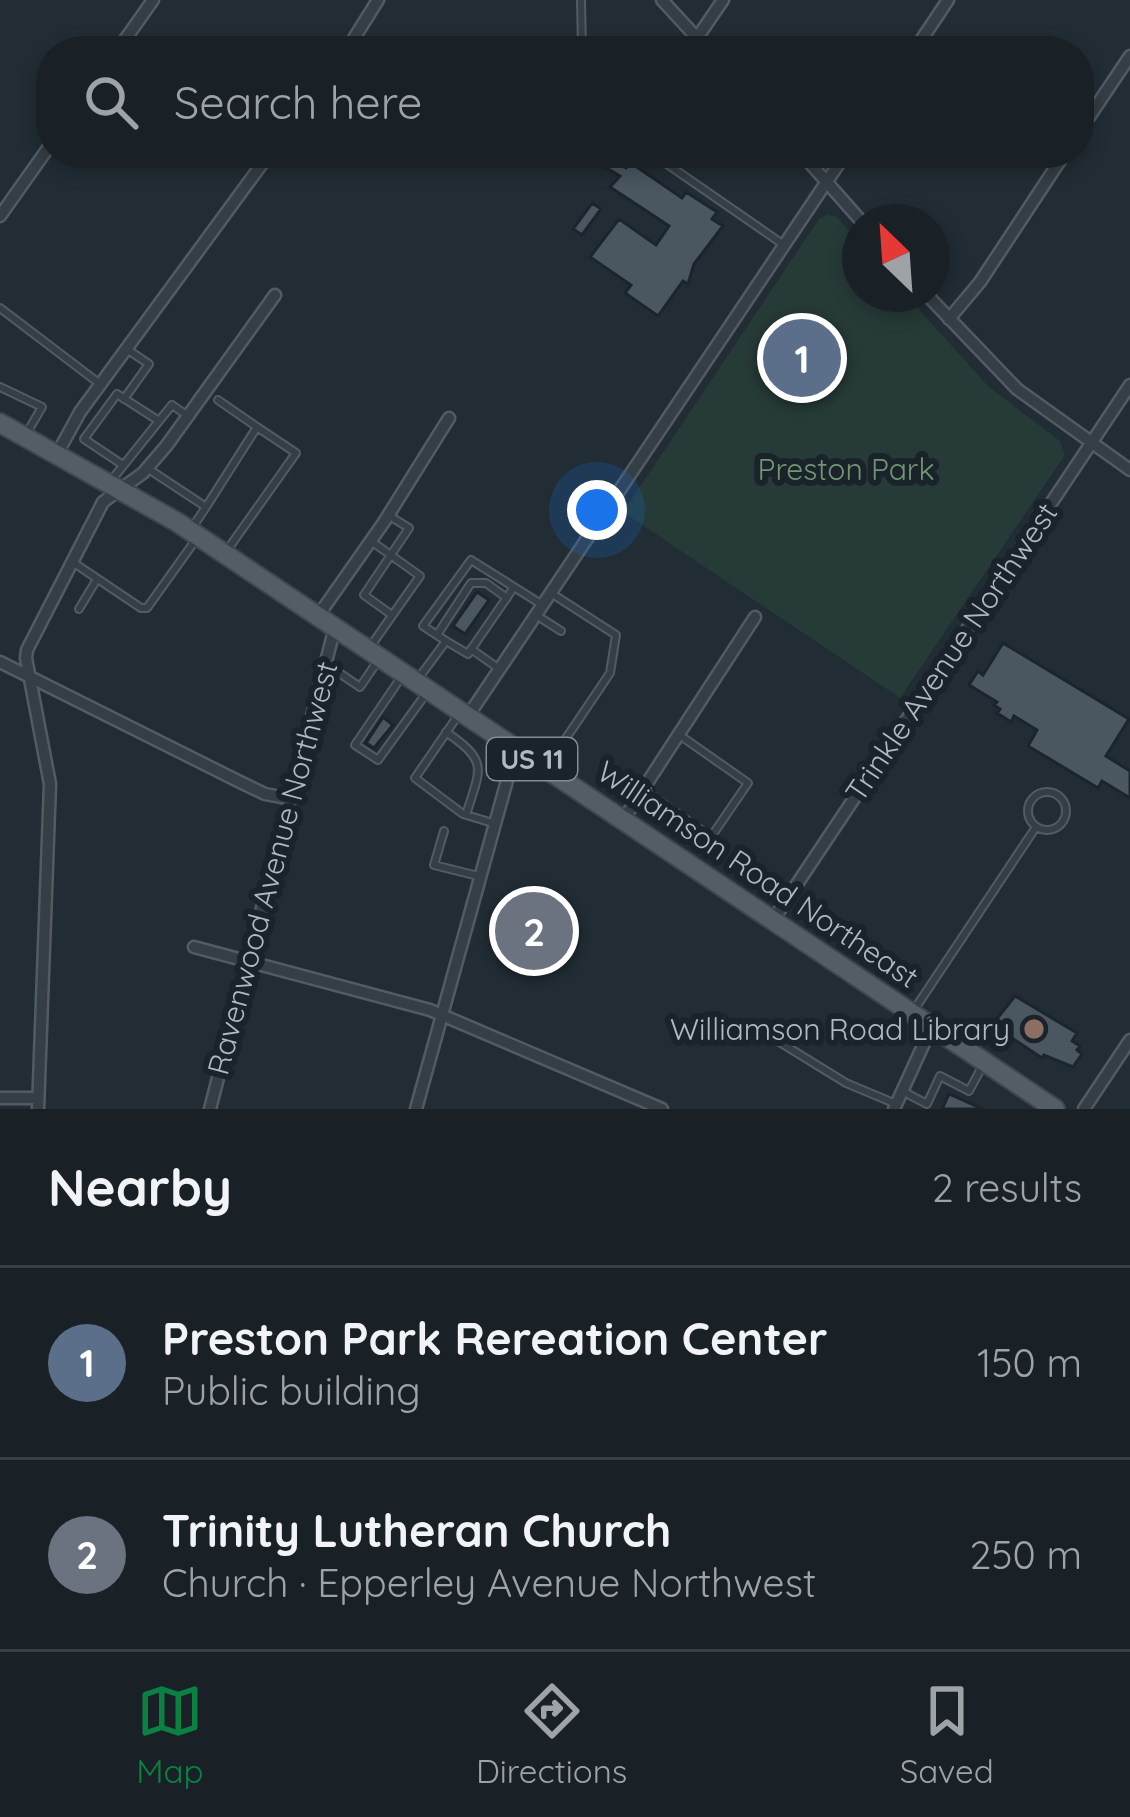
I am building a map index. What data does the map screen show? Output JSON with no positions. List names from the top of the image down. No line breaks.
{"streets":{"main road":["US 11","Williamson Road Northeast"],"street":["Trinkle Avenue Northwest","Ravenwood Avenue Northwest"]},"crossings":[["Trinkle Avenue Northwest","Williamson Road Northeast"],["Ravenwood Avenue Northwest","Williamson Road Northeast"]],"parks":["Preston Park"],"places":["Williamson Road Library"],"north":"top left","page":{"search":"Search here","pins":["1","2"],"heading":["Nearby","2 results"],"list":[{"mark":"1","name":"Preston Park Rereation Center","note":"Public building","value":"150 m"},{"mark":"2","name":"Trinity Lutheran Church","note":"Church · Epperley Avenue Northwest","value":"250 m"}],"nav":["Map","Directions","Saved"]}}
